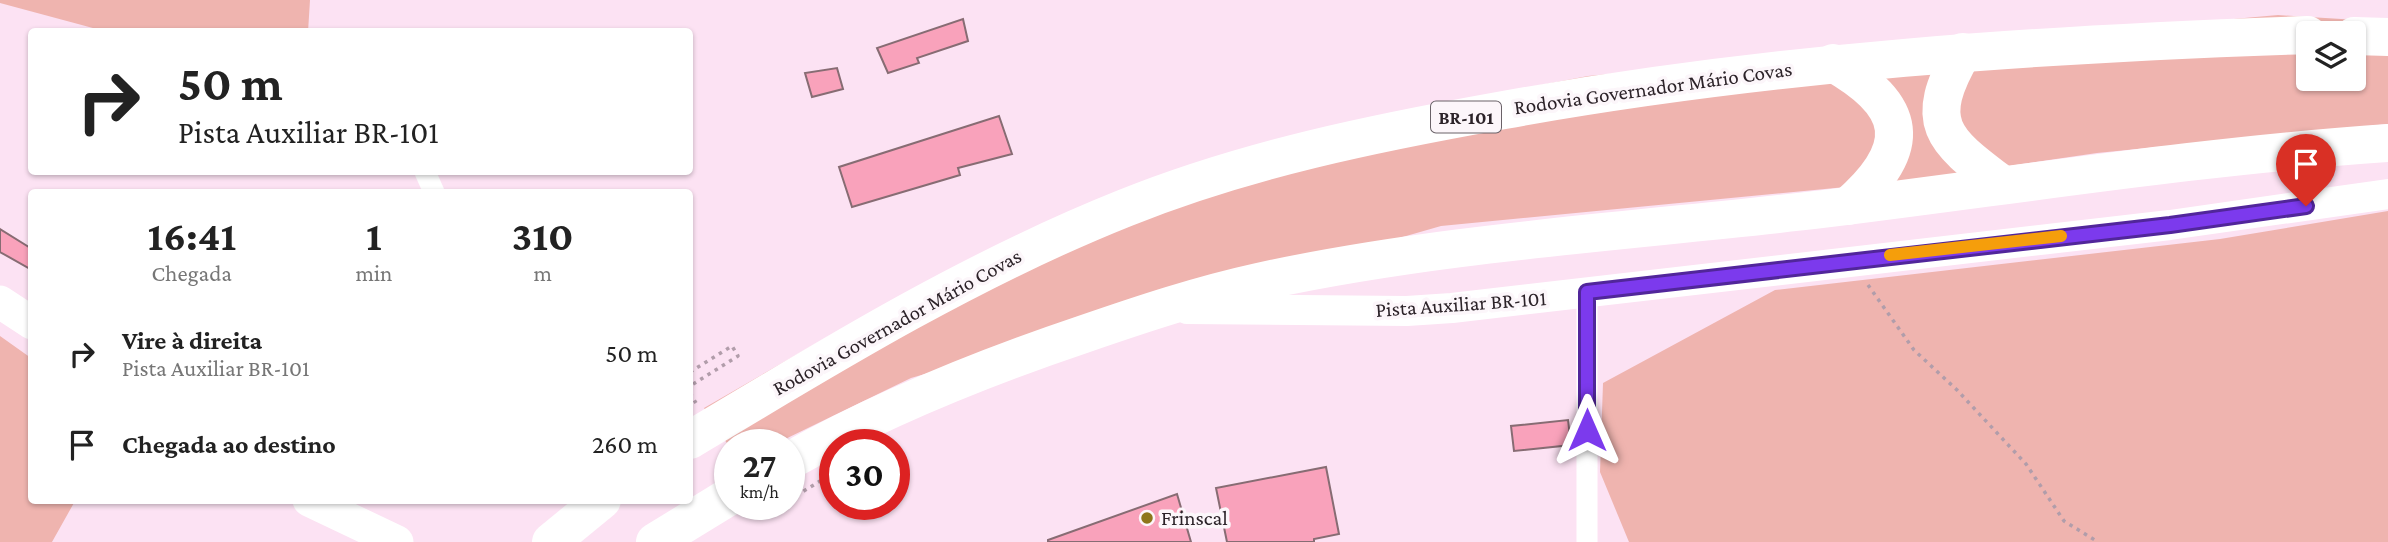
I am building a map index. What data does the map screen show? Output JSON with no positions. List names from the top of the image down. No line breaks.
{"streets":{"highway":["Rodovia Governador Mário Covas","BR-101"],"main road":["Pista Auxiliar BR-101"]},"places":["Frinscal"],"page":{"turn":["50 m","Pista Auxiliar BR-101"],"eta":["16:41","Chegada","1","min","310","m"],"list":[{"name":"Vire à direita","note":"Pista Auxiliar BR-101","value":"50 m"},{"name":"Chegada ao destino","value":"260 m"}],"speed":"27 km/h","limit":"30"}}
